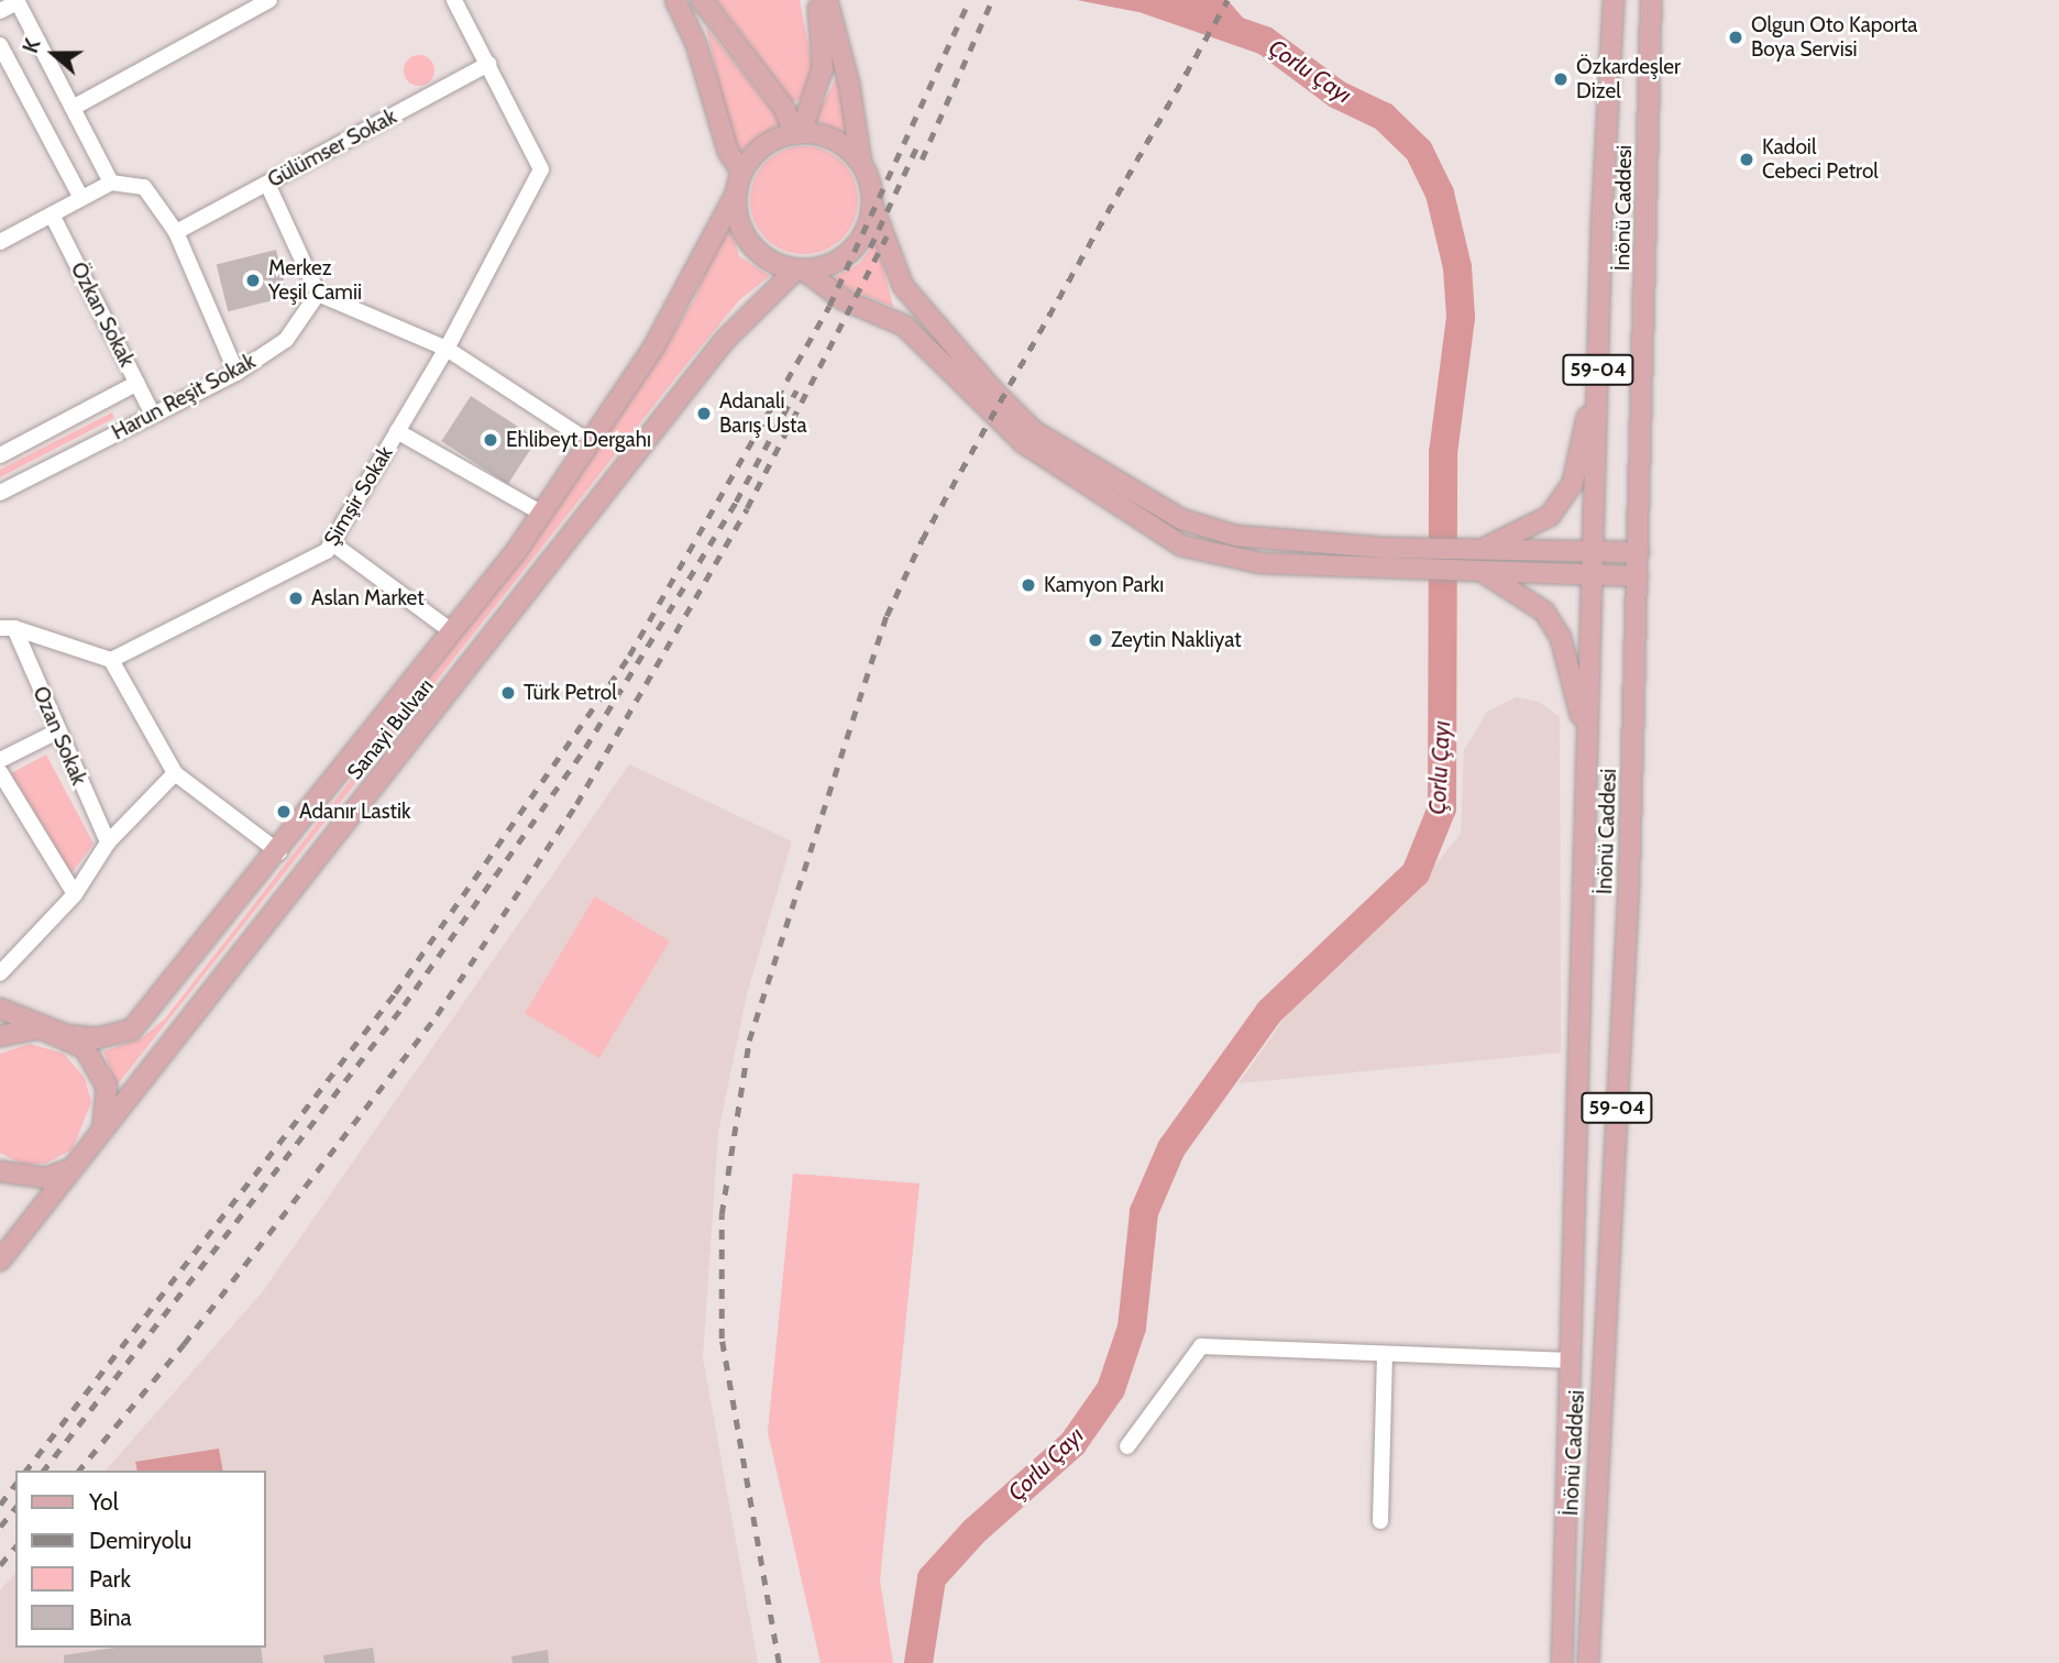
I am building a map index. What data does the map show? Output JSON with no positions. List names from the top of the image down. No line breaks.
{"streets":{"main road":["İnönü Caddesi","59-04","Sanayi Bulvarı"],"street":["Gülümser Sokak","Özkan Sokak","Harun Reşit Sokak","Şimşir Sokak","Ozan Sokak"]},"crossings":[["Gülümser Sokak","Şimşir Sokak"],["Özkan Sokak","Harun Reşit Sokak"]],"water":["Çorlu Çayı"],"places":["Olgun Oto Kaporta Boya Servisi","Özkardeşler Dizel","Kadoil Cebeci Petrol","Merkez Yeşil Camii","Adanalı Barış Usta","Ehlibeyt Dergahı","Kamyon Parkı","Aslan Market","Zeytin Nakliyat","Türk Petrol","Adanır Lastik"],"legend":["Yol","Demiryolu","Park","Bina"],"north":"left"}
